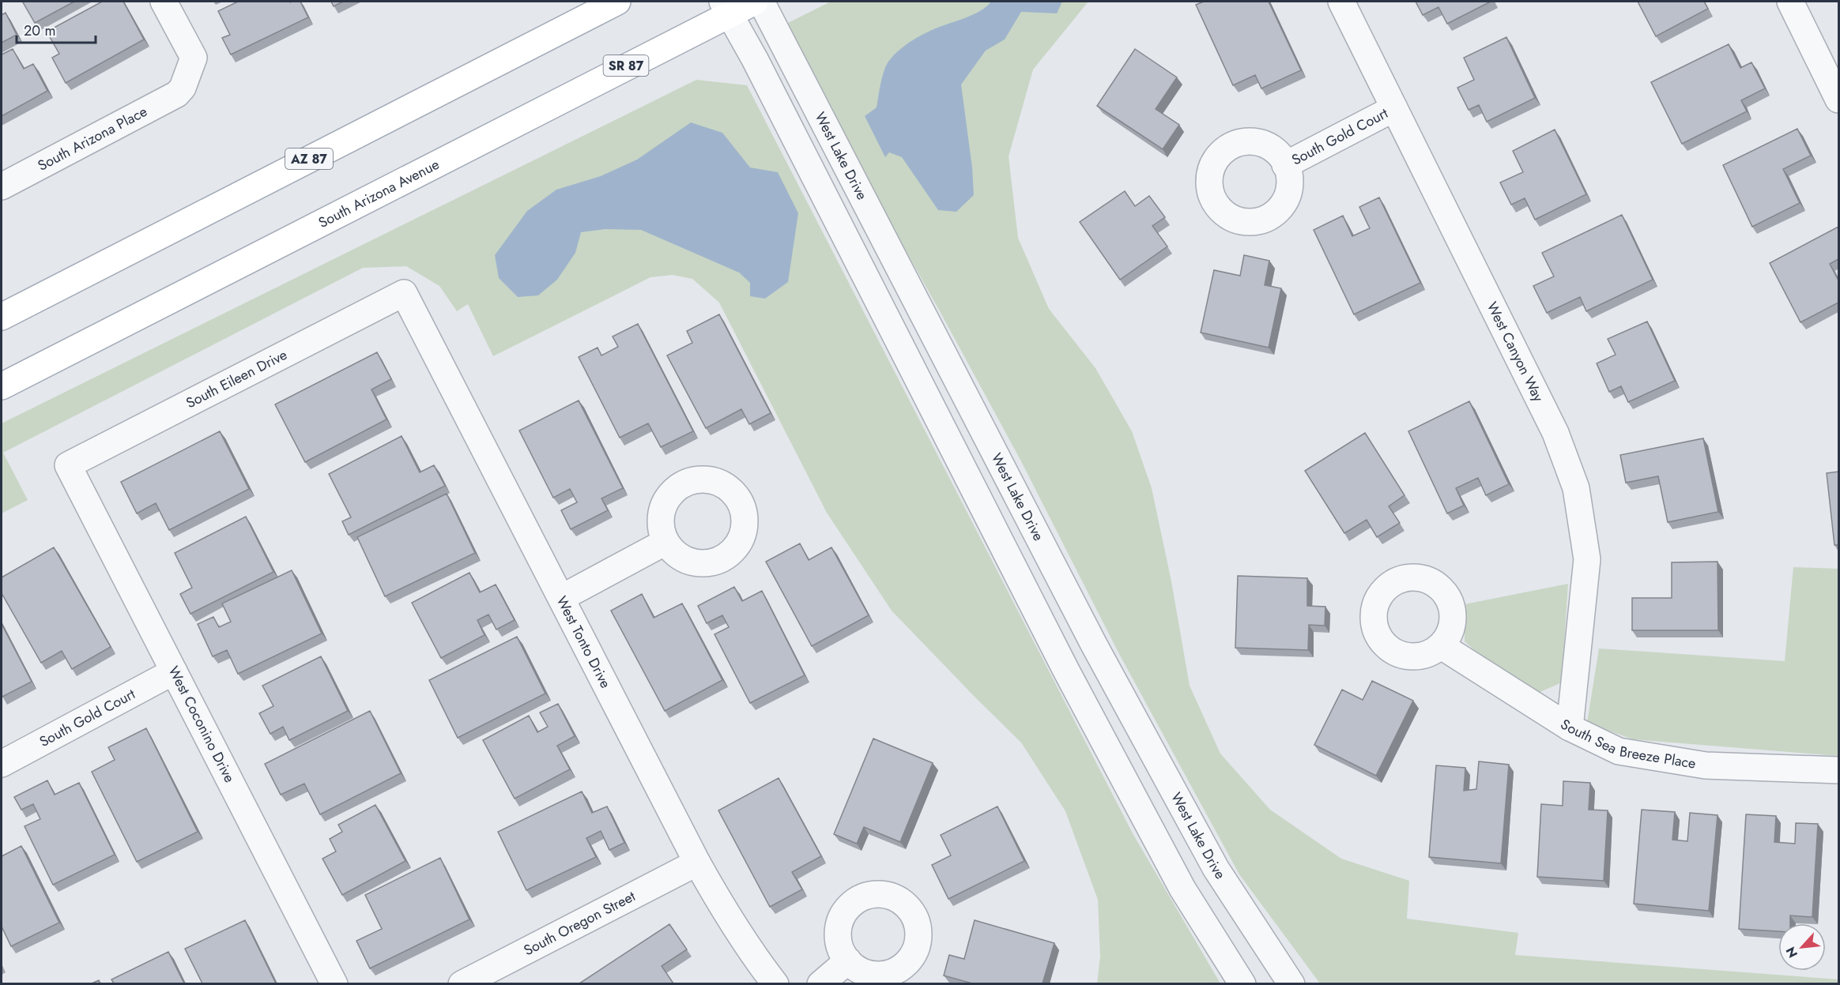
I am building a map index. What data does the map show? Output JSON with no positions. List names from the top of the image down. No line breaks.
{"streets":{"main road":["SR 87","AZ 87","South Arizona Avenue"],"street":["South Gold Court","South Arizona Place","West Lake Drive","West Canyon Way","South Eileen Drive","West Tonto Drive","West Coconino Drive","South Sea Breeze Place","South Oregon Street"]},"crossings":[["South Gold Court","West Canyon Way"],["South Gold Court","West Coconino Drive"],["West Canyon Way","South Sea Breeze Place"],["South Eileen Drive","West Tonto Drive"],["South Eileen Drive","West Coconino Drive"],["West Tonto Drive","South Oregon Street"]],"scale_bar":"20 m","north":"bottom left"}
